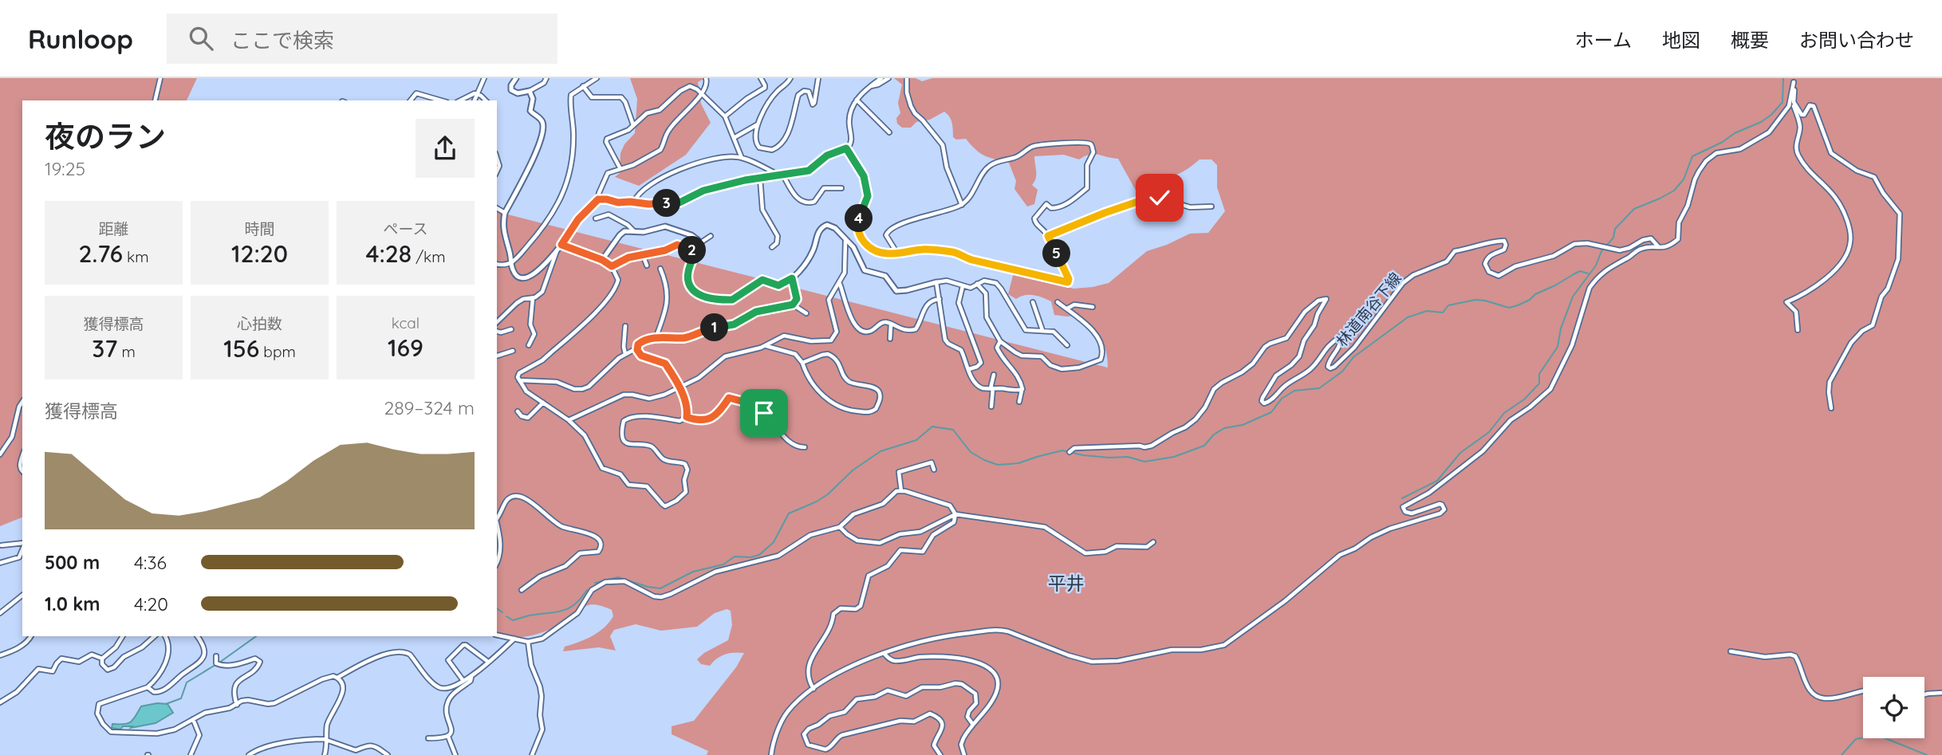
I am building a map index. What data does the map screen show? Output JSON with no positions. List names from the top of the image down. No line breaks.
{"streets":{"street":["林道南谷下線"]},"districts":["平井"],"page":{"header":"Runloop","search":"ここで検索","nav":["ホーム","地図","概要","お問い合わせ"],"heading":["夜のラン","19:25"],"pins":["3","4","2","5","1"],"stats":[["距離","2.76 km"],["時間","12:20"],["ペース","4:28 /km"],["獲得標高","37 m"],["心拍数","156 bpm"],["kcal","169"]],"chart":["獲得標高","289–324 m"],"list":[{"name":"500 m","note":"4:36"},{"name":"1.0 km","note":"4:20"}]}}
